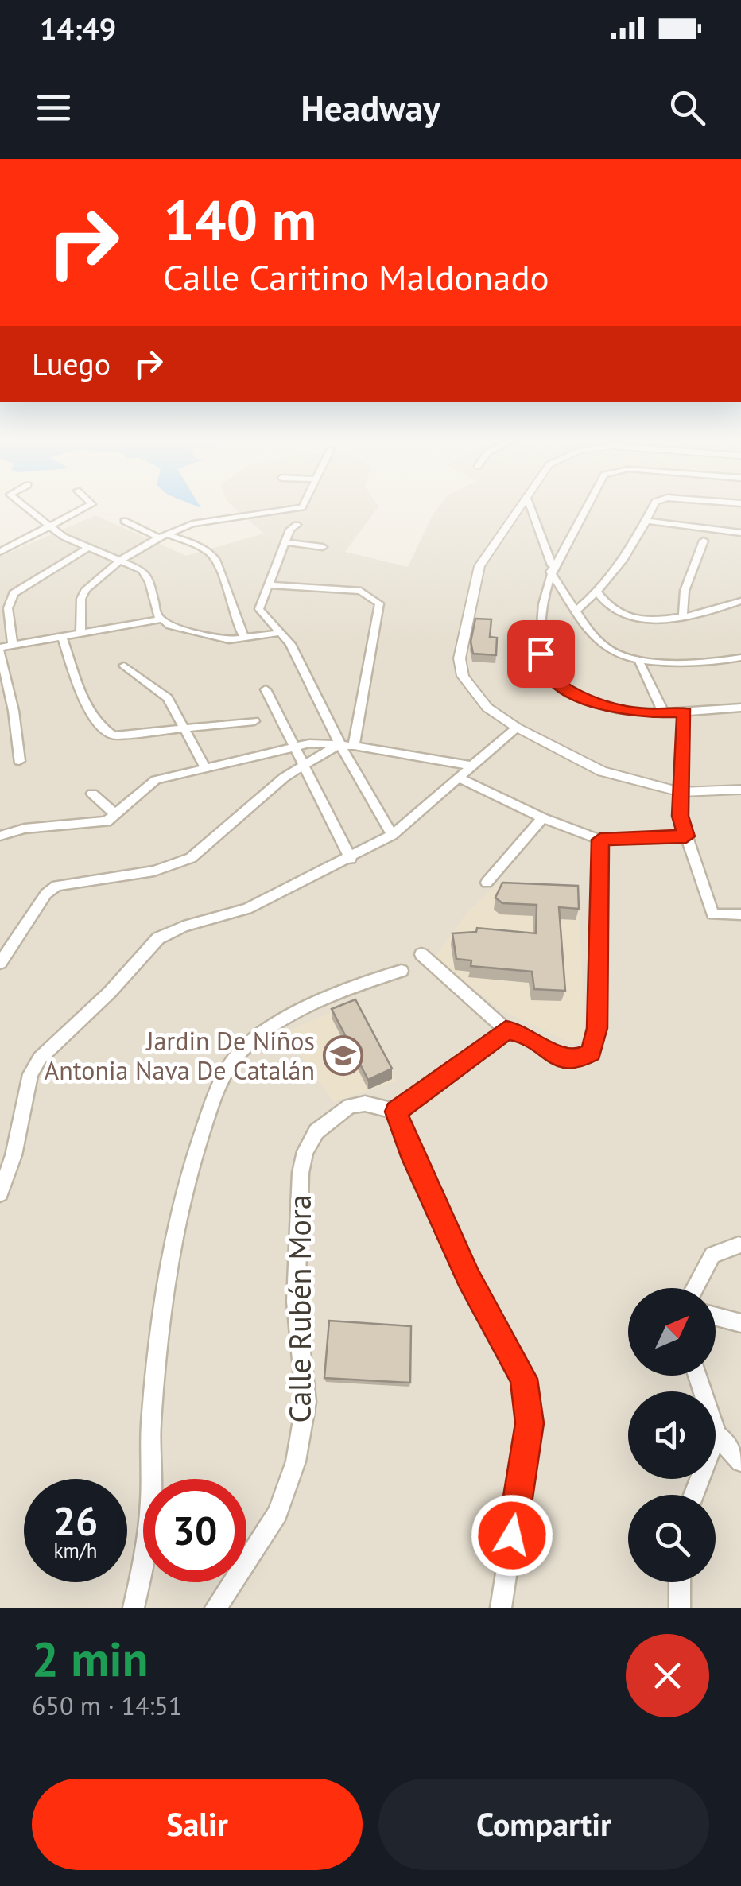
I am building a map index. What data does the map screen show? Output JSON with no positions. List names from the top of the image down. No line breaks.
{"streets":{"street":["Calle Rubén Mora"]},"places":{"school or university":["Jardin De Niños Antonia Nava De Catalán"]},"north":"top right","page":{"status":"14:49","header":"Headway","turn":["140 m","Calle Caritino Maldonado"],"then":"Luego","speed":"26 km/h","limit":"30","heading":["2 min","650 m · 14:51"],"buttons":["Salir","Compartir"]}}
